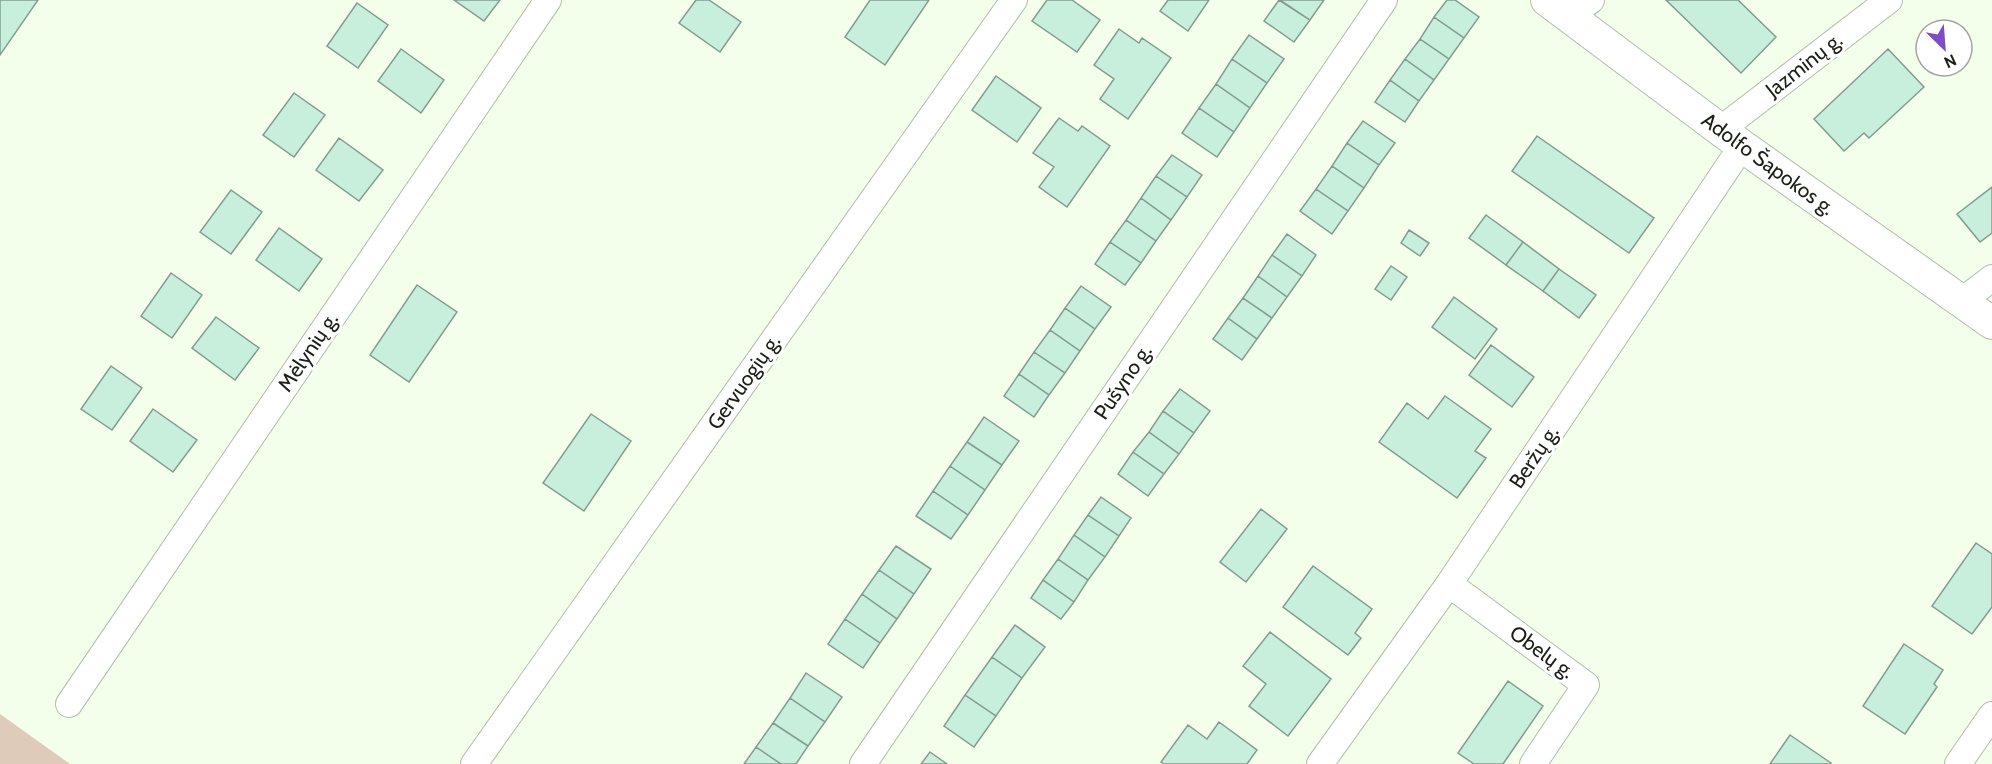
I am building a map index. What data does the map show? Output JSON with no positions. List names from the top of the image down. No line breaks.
{"streets":{"street":["Jazminų g.","Adolfo Šapokos g.","Mėlynių g.","Gervuogių g.","Pušyno g.","Beržų g.","Obelų g."]},"crossings":[["Jazminų g.","Adolfo Šapokos g."],["Jazminų g.","Beržų g."],["Adolfo Šapokos g.","Beržų g."],["Beržų g.","Obelų g."]],"north":"bottom right"}
